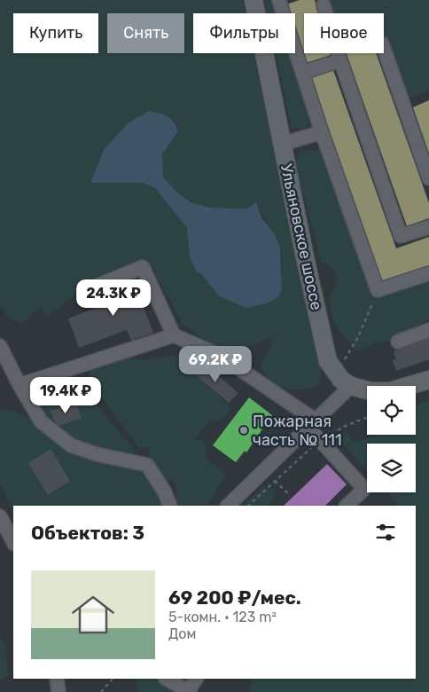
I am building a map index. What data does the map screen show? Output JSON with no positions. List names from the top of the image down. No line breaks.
{"streets":{"main road":["Ульяновское шоссе"]},"places":["Пожарная часть № 111"],"page":{"chip":["Купить","Снять","Фильтры","Новое"],"price":["24.3K ₽","69.2K ₽","19.4K ₽"],"heading":"Объектов: 3","list":[{"name":"69 200 ₽/мес.","note":"5-комн. · 123 m² · Дом"}]}}
